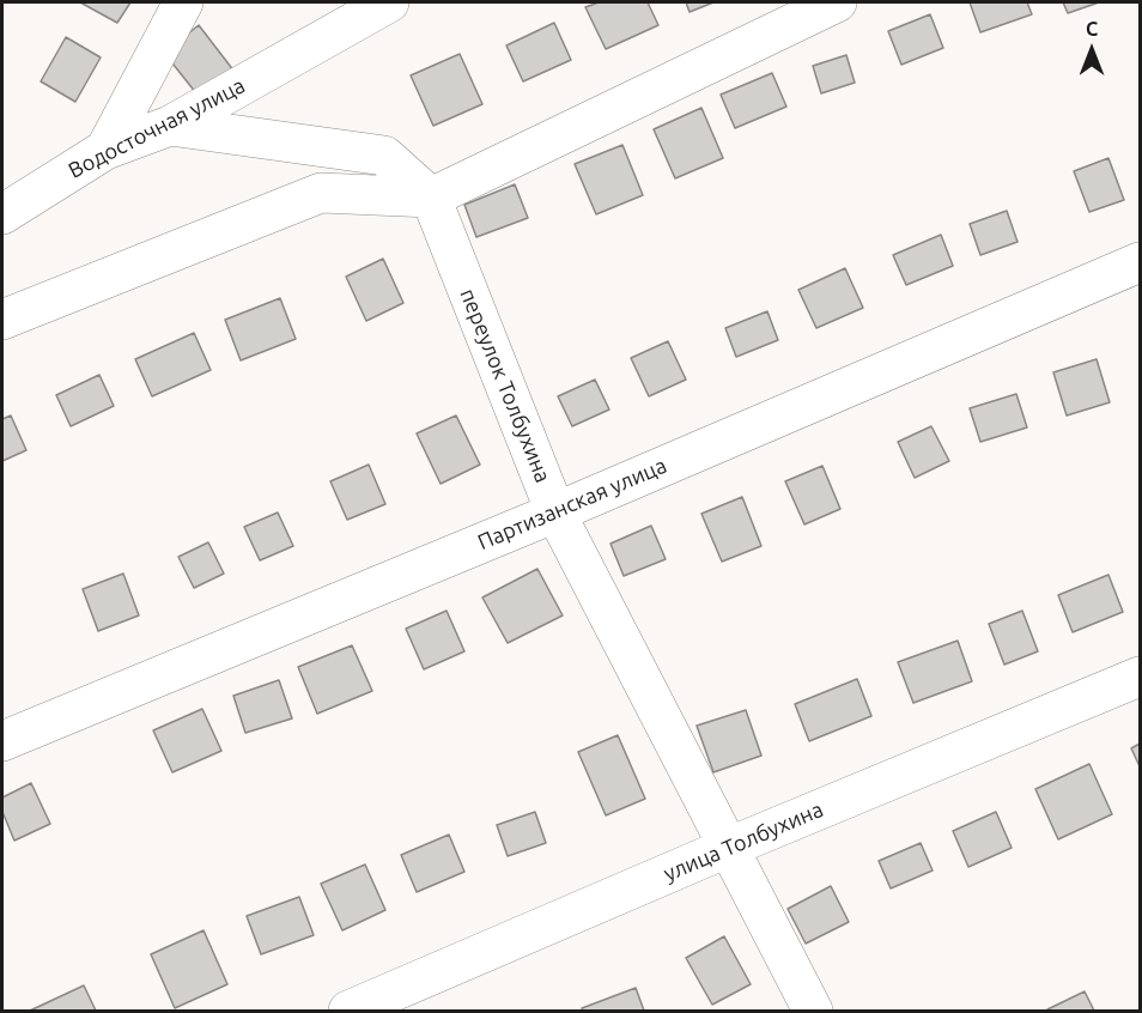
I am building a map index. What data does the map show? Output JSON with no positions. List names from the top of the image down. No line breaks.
{"streets":{"street":["Водосточная улица","переулок Толбухина","Партизанская улица","улица Толбухина"]},"crossings":[["Водосточная улица","переулок Толбухина"],["переулок Толбухина","Партизанская улица"],["переулок Толбухина","улица Толбухина"]],"north":"top"}
